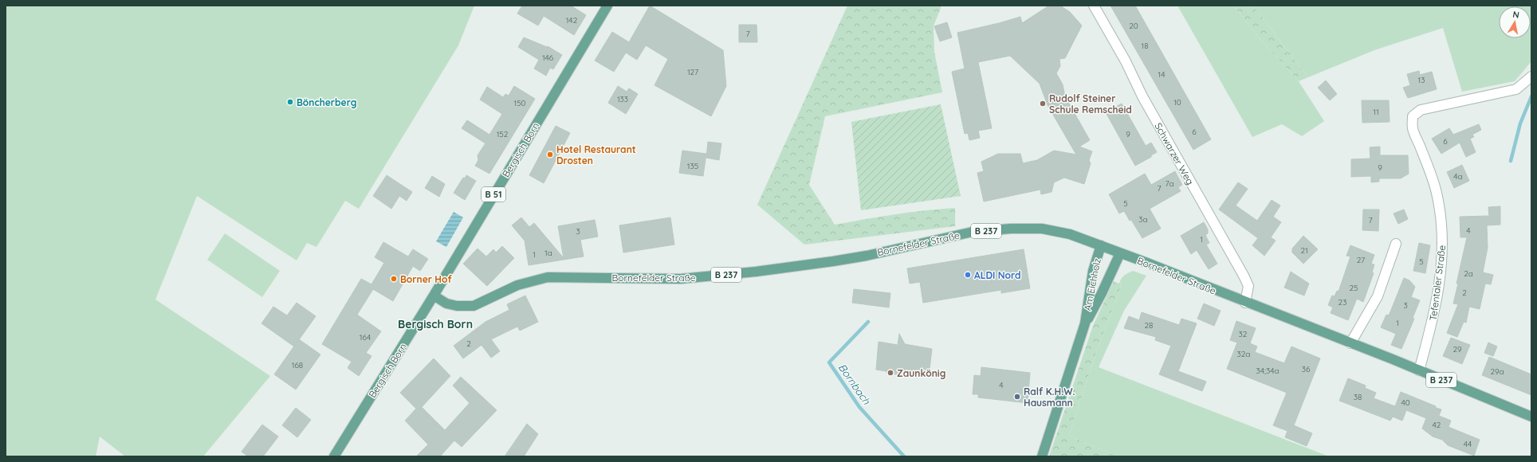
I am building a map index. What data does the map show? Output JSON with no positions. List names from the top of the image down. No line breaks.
{"streets":{"main road":["Bergisch Born","B 51","B 237","Bornefelder Straße","Am Eichholz"],"street":["Schwarzer Weg","Tefentaler Straße"]},"crossings":[["Bergisch Born","Bornefelder Straße"],["Schwarzer Weg","Bornefelder Straße"],["Bornefelder Straße","Tefentaler Straße"],["Bornefelder Straße","Am Eichholz"]],"districts":["Bergisch Born"],"water":["Bornbach"],"places":["Böncherberg","Rudolf Steiner Schule Remscheid","Hotel Restaurant Drosten","ALDI Nord","Borner Hof","Zaunkönig","Ralf K.H.W. Hausmann"],"house_numbers":["142","20","7","18","146","127","14","13","133","10","150","11","6","152","9","6","135","9","4a","7a","7","5","3a","7","4","3","1","21","1a","1","27","5","2a","25","2","23","3","1","28","32","164","2","29","32a","168","36","34;34a","29a","4","38","40","42","44"],"north":"top"}
